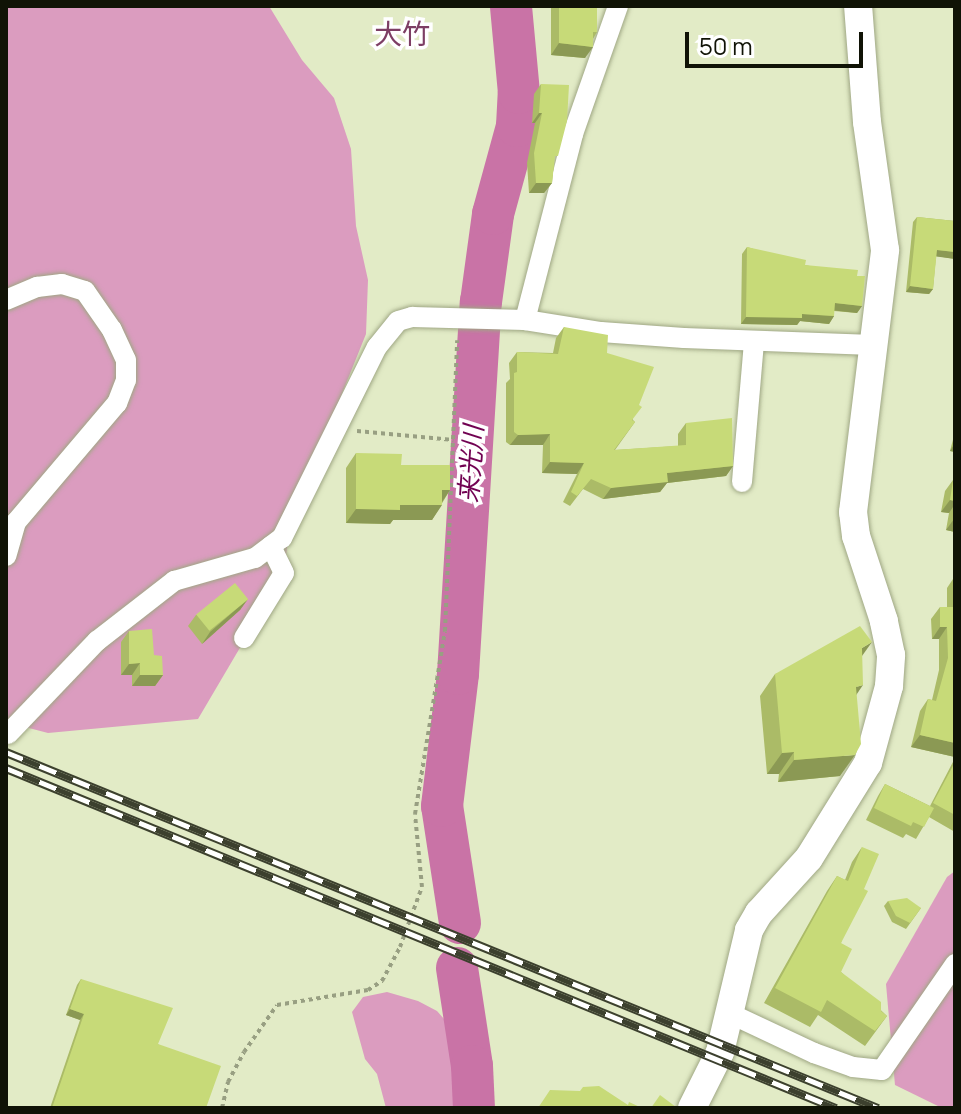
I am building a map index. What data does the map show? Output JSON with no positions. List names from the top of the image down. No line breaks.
{"districts":["大竹"],"water":["来光川"],"scale_bar":"50 m"}
